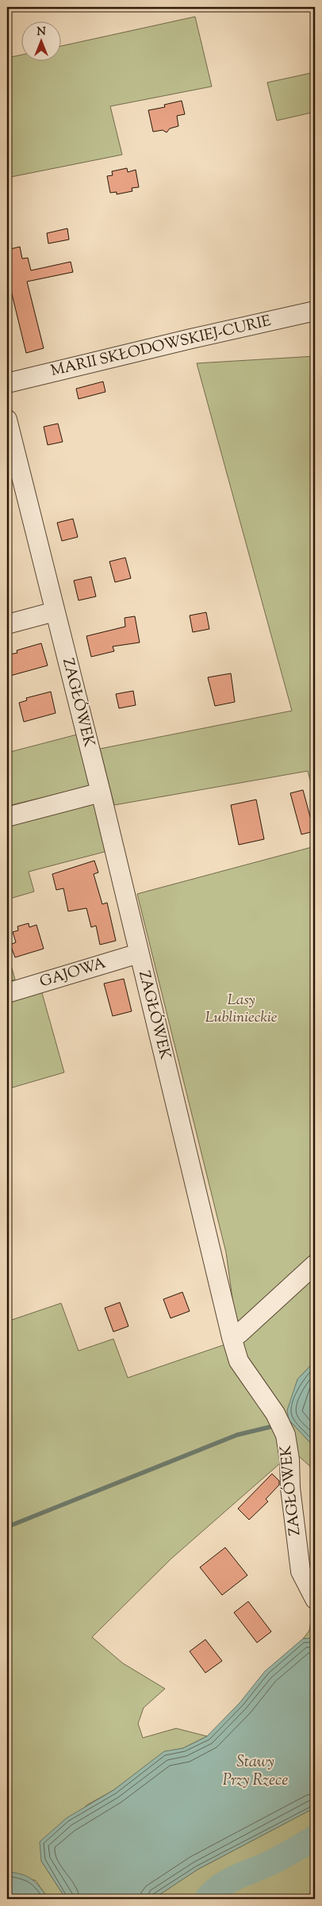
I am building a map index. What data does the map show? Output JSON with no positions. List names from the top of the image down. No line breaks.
{"streets":{"street":["MARII SKŁODOWSKIEJ-CURIE","ZAGŁÓWEK","GAJOWA"]},"crossings":[["ZAGŁÓWEK","GAJOWA"]],"water":["Stawy Przy Rzece"],"parks":["Lasy Lublinieckie"],"north":"top"}
